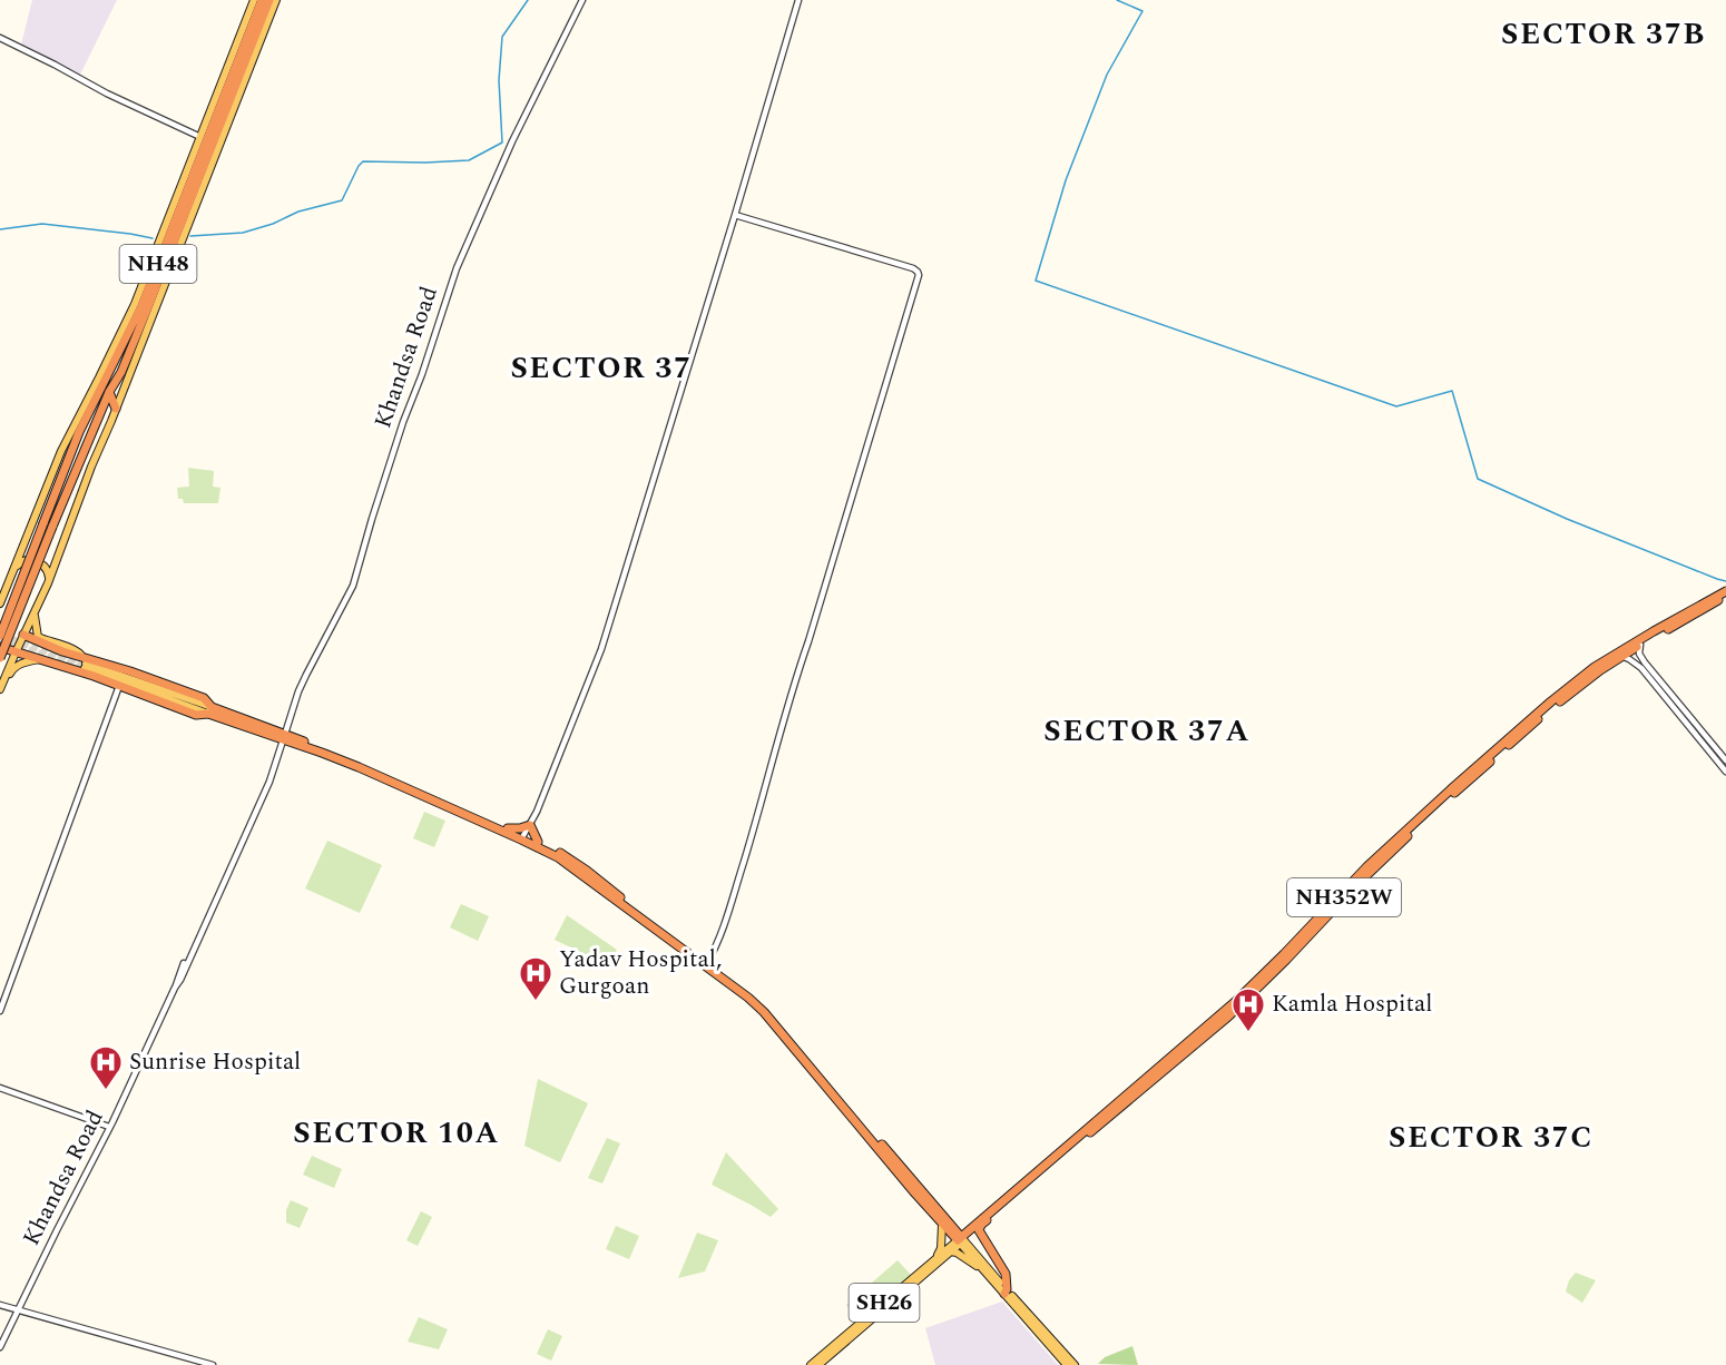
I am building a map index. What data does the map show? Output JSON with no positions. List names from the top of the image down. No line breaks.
{"streets":{"highway":["NH48","NH352W"],"main road":["SH26"],"street":["Khandsa Road"]},"crossings":[["NH352W","SH26"]],"districts":["SECTOR 37B","SECTOR 37","SECTOR 37A","SECTOR 10A","SECTOR 37C"],"places":{"hospital":["Yadav Hospital, Gurgoan","Kamla Hospital","Sunrise Hospital"]}}
